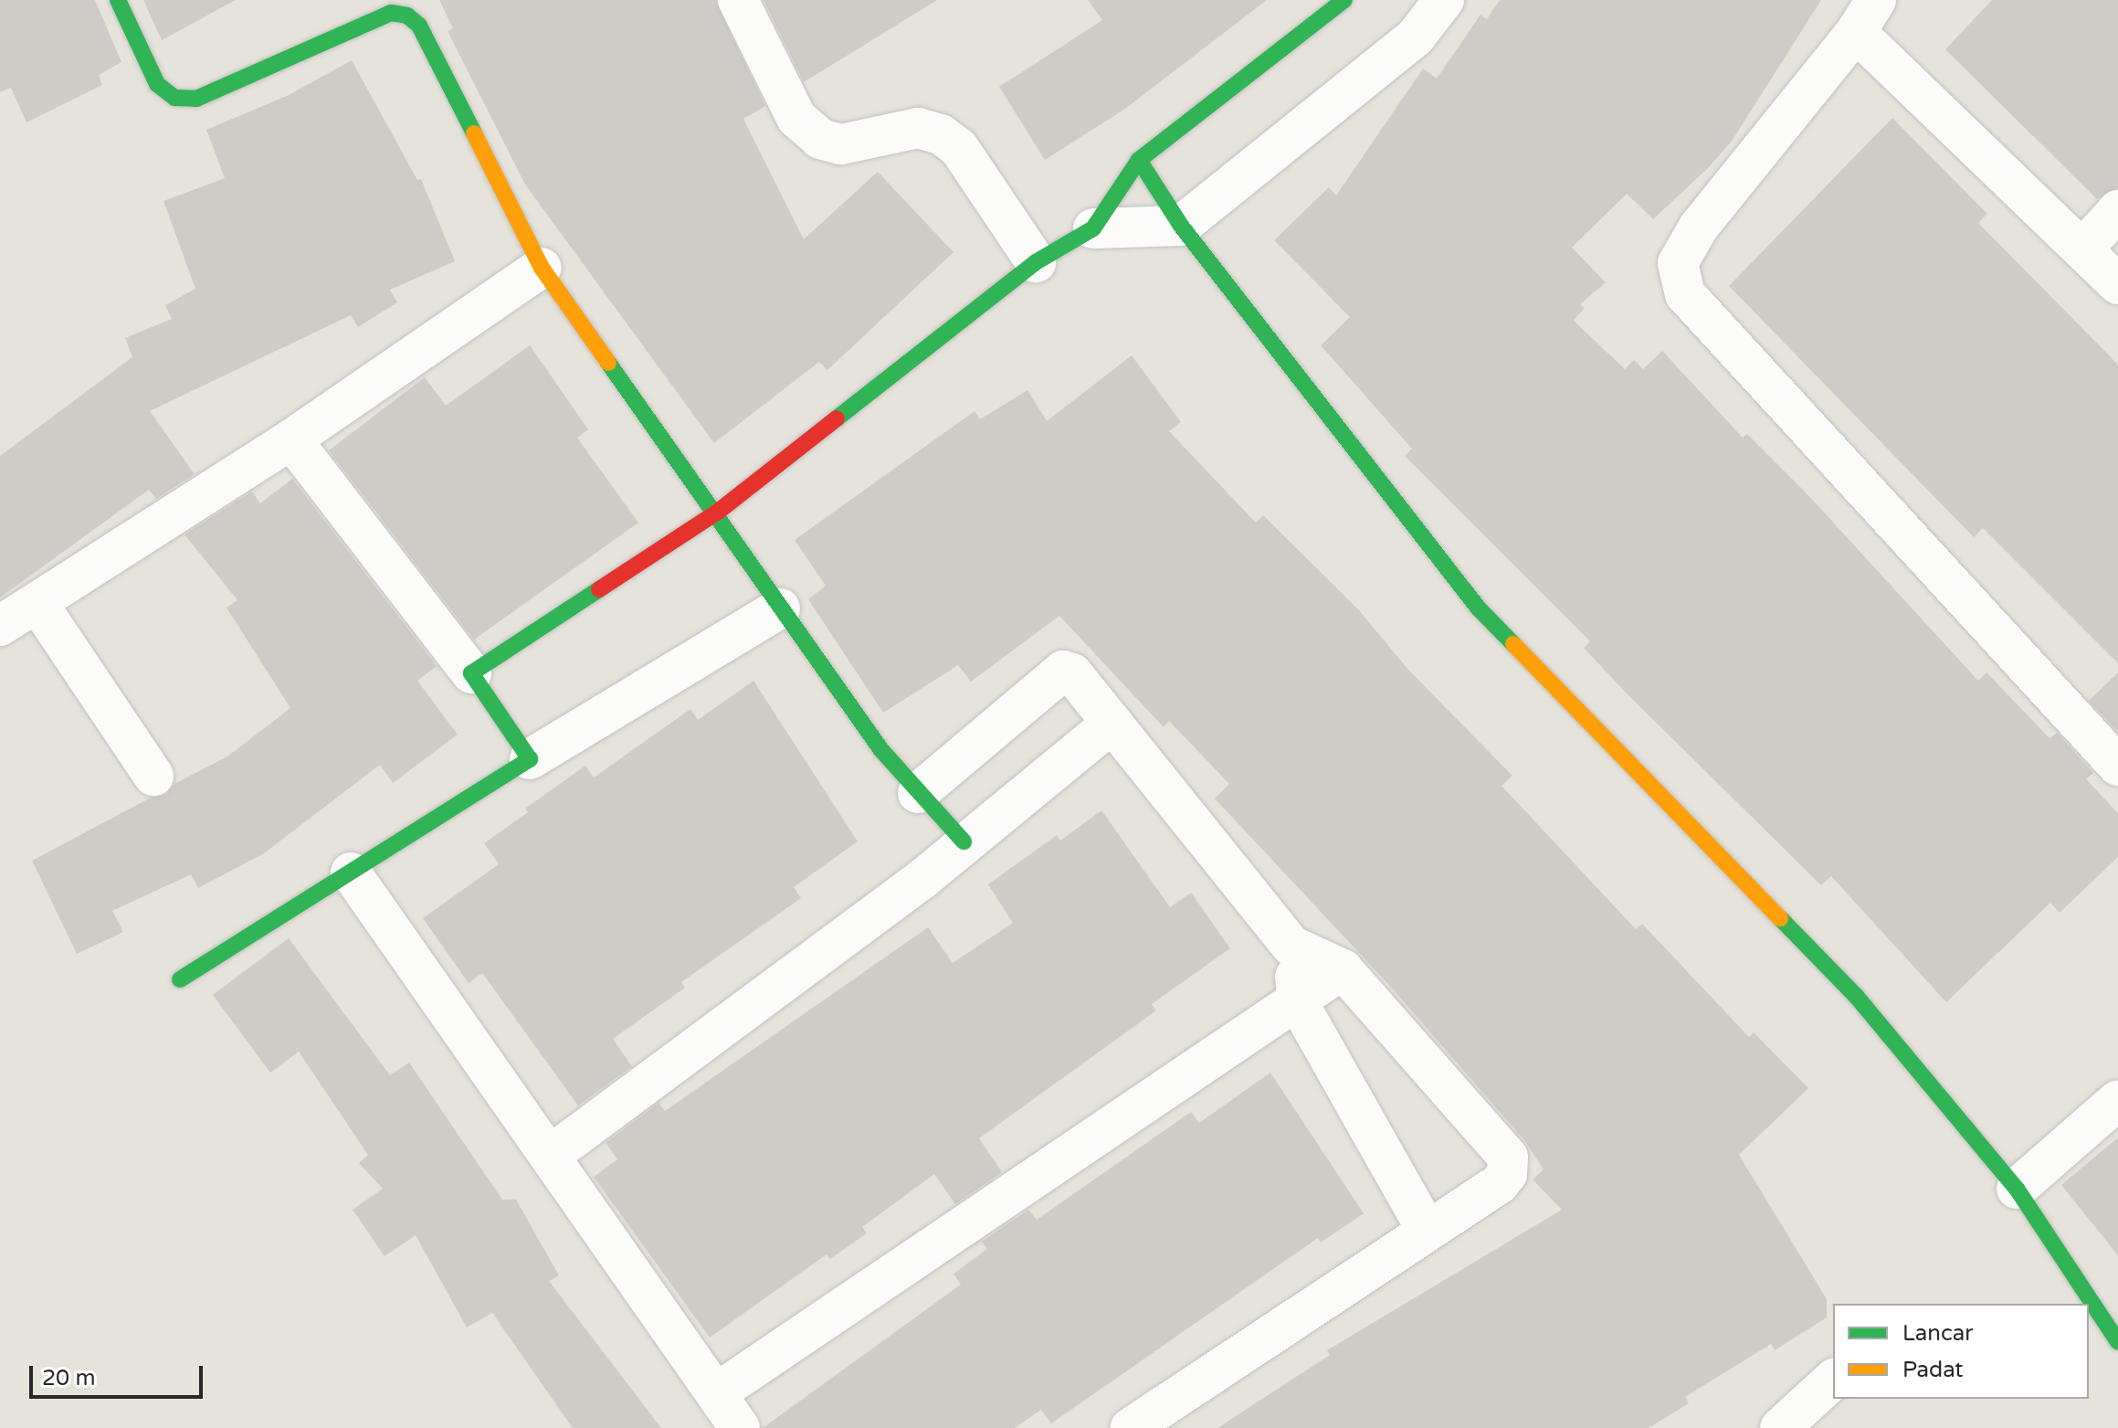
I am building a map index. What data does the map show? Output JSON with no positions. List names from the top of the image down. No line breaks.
{"legend":["Lancar","Padat"],"scale_bar":"20 m"}
